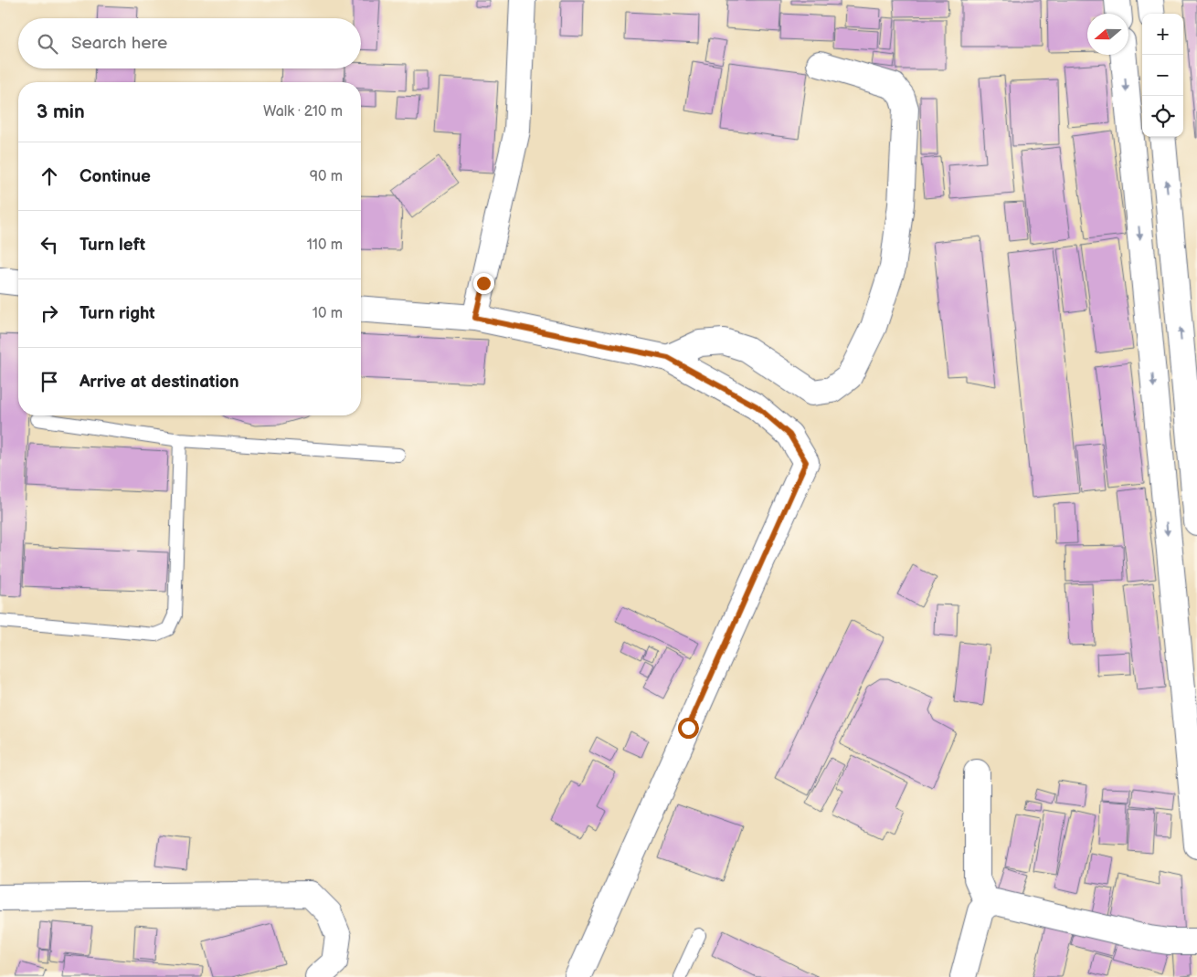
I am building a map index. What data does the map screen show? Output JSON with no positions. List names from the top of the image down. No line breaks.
{"north":"left","page":{"map_buttons":["+","−"],"search":"Search here","heading":["3 min","Walk · 210 m"],"list":[["Continue","90 m"],["Turn left","110 m"],["Turn right","10 m"],"Arrive at destination"]}}
